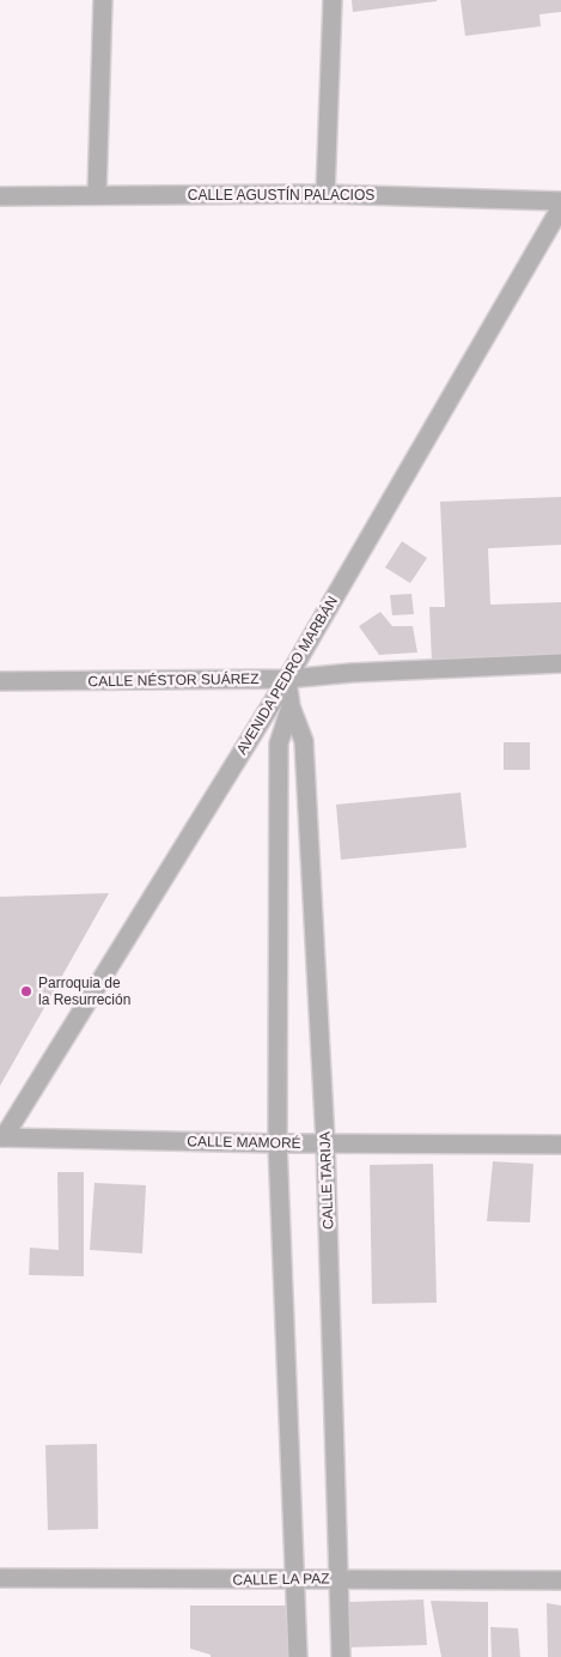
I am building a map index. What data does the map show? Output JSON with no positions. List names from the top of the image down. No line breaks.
{"streets":{"street":["CALLE AGUSTÍN PALACIOS","AVENIDA PEDRO MARBÁN","CALLE NÉSTOR SUÁREZ","CALLE MAMORÉ","CALLE TARIJA","CALLE LA PAZ"]},"crossings":[["AVENIDA PEDRO MARBÁN","CALLE NÉSTOR SUÁREZ"],["AVENIDA PEDRO MARBÁN","CALLE MAMORÉ"],["AVENIDA PEDRO MARBÁN","CALLE TARIJA"],["CALLE NÉSTOR SUÁREZ","CALLE TARIJA"],["CALLE MAMORÉ","CALLE TARIJA"],["CALLE TARIJA","CALLE LA PAZ"]],"places":["Parroquia de la Resurreción"]}
